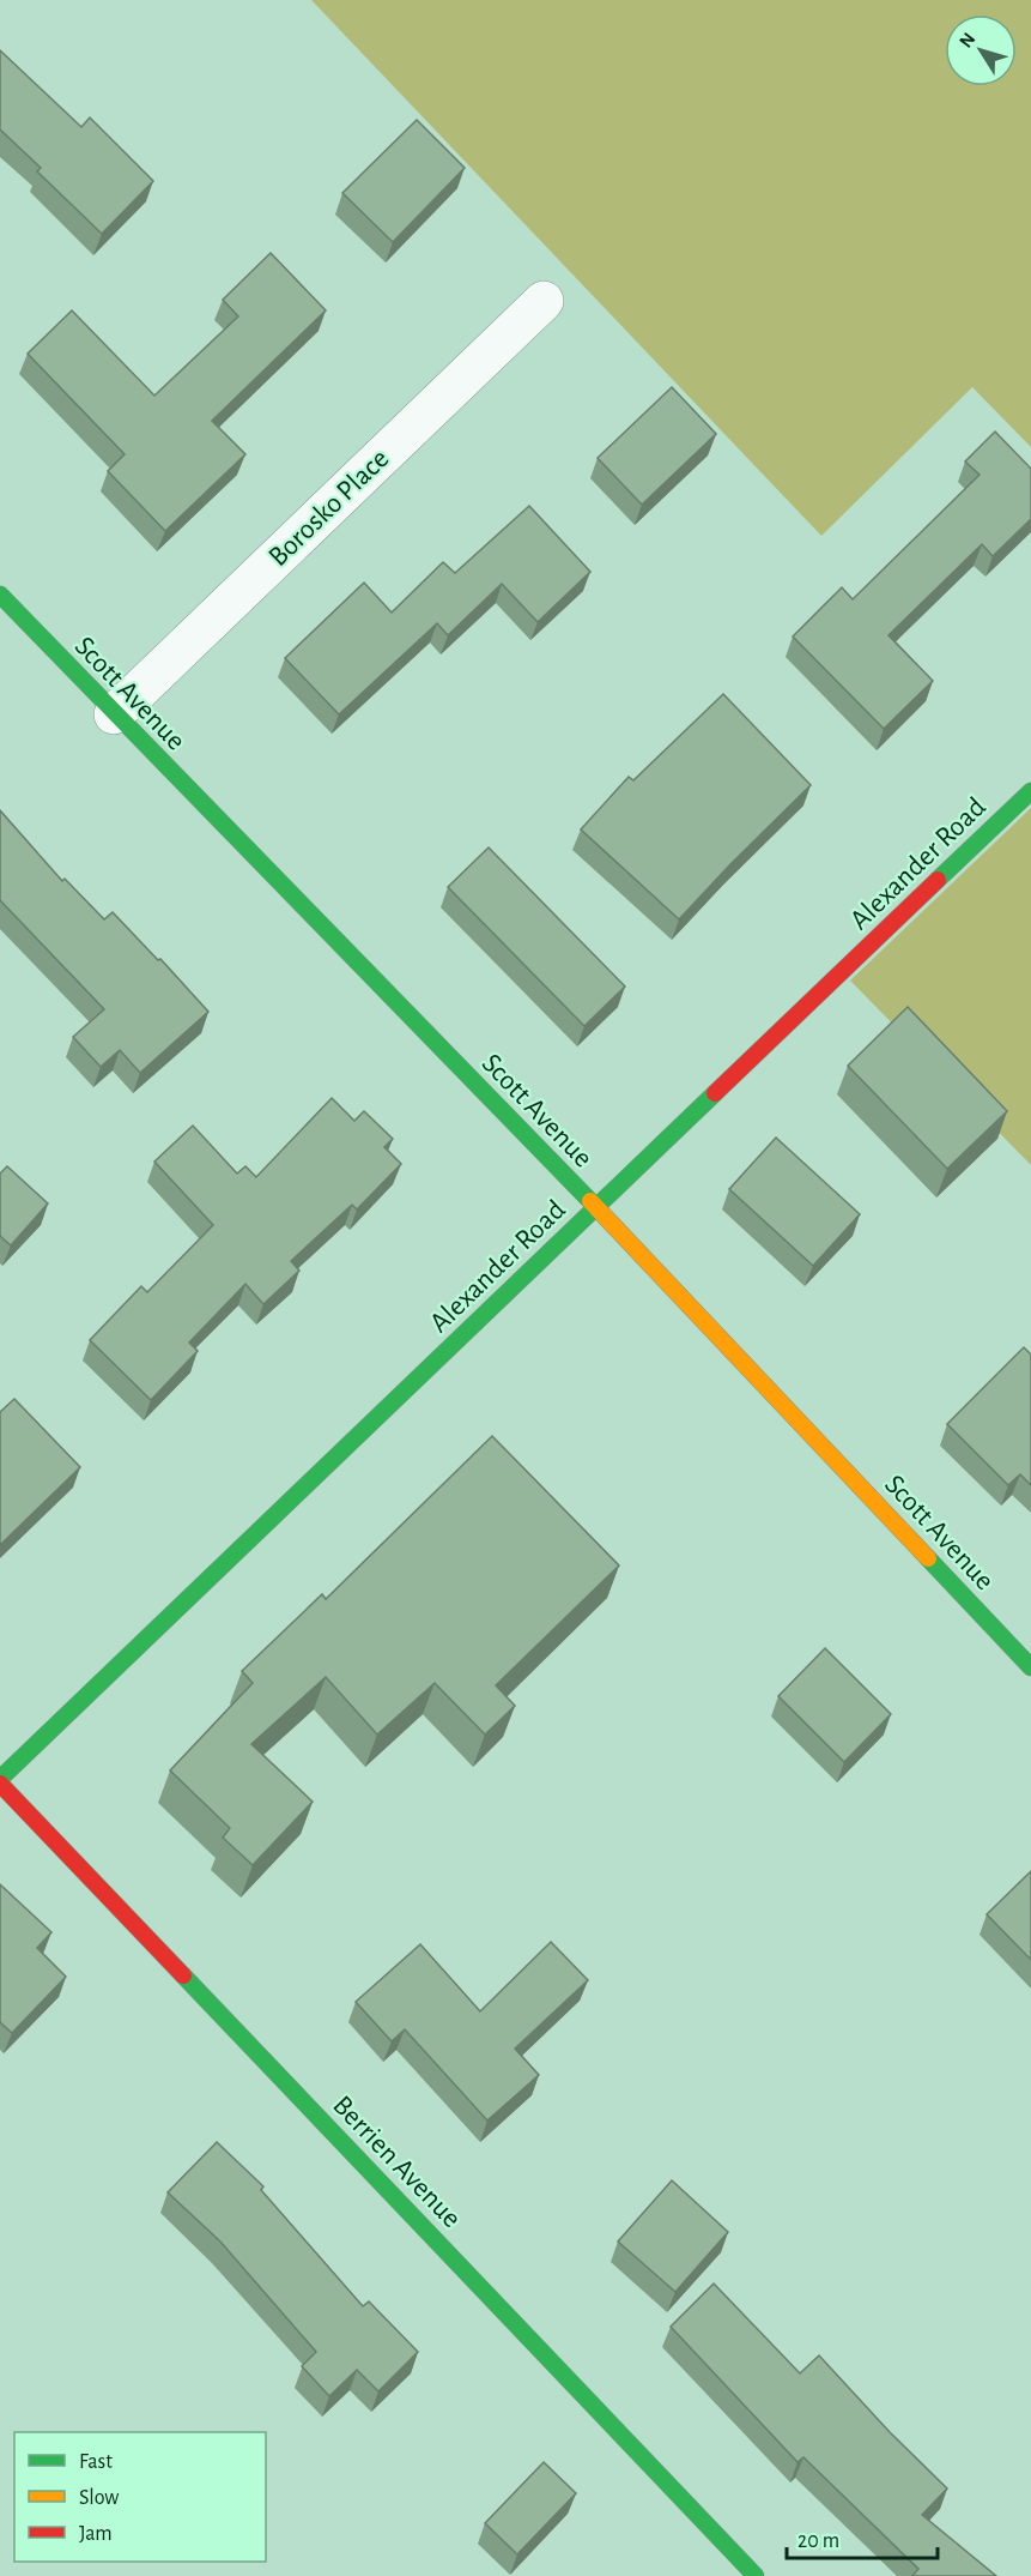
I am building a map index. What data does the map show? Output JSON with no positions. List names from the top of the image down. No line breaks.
{"streets":{"street":["Borosko Place","Scott Avenue","Alexander Road","Berrien Avenue"]},"crossings":[["Borosko Place","Scott Avenue"],["Scott Avenue","Alexander Road"],["Alexander Road","Berrien Avenue"]],"legend":["Fast","Slow","Jam"],"scale_bar":"20 m","north":"top left"}
